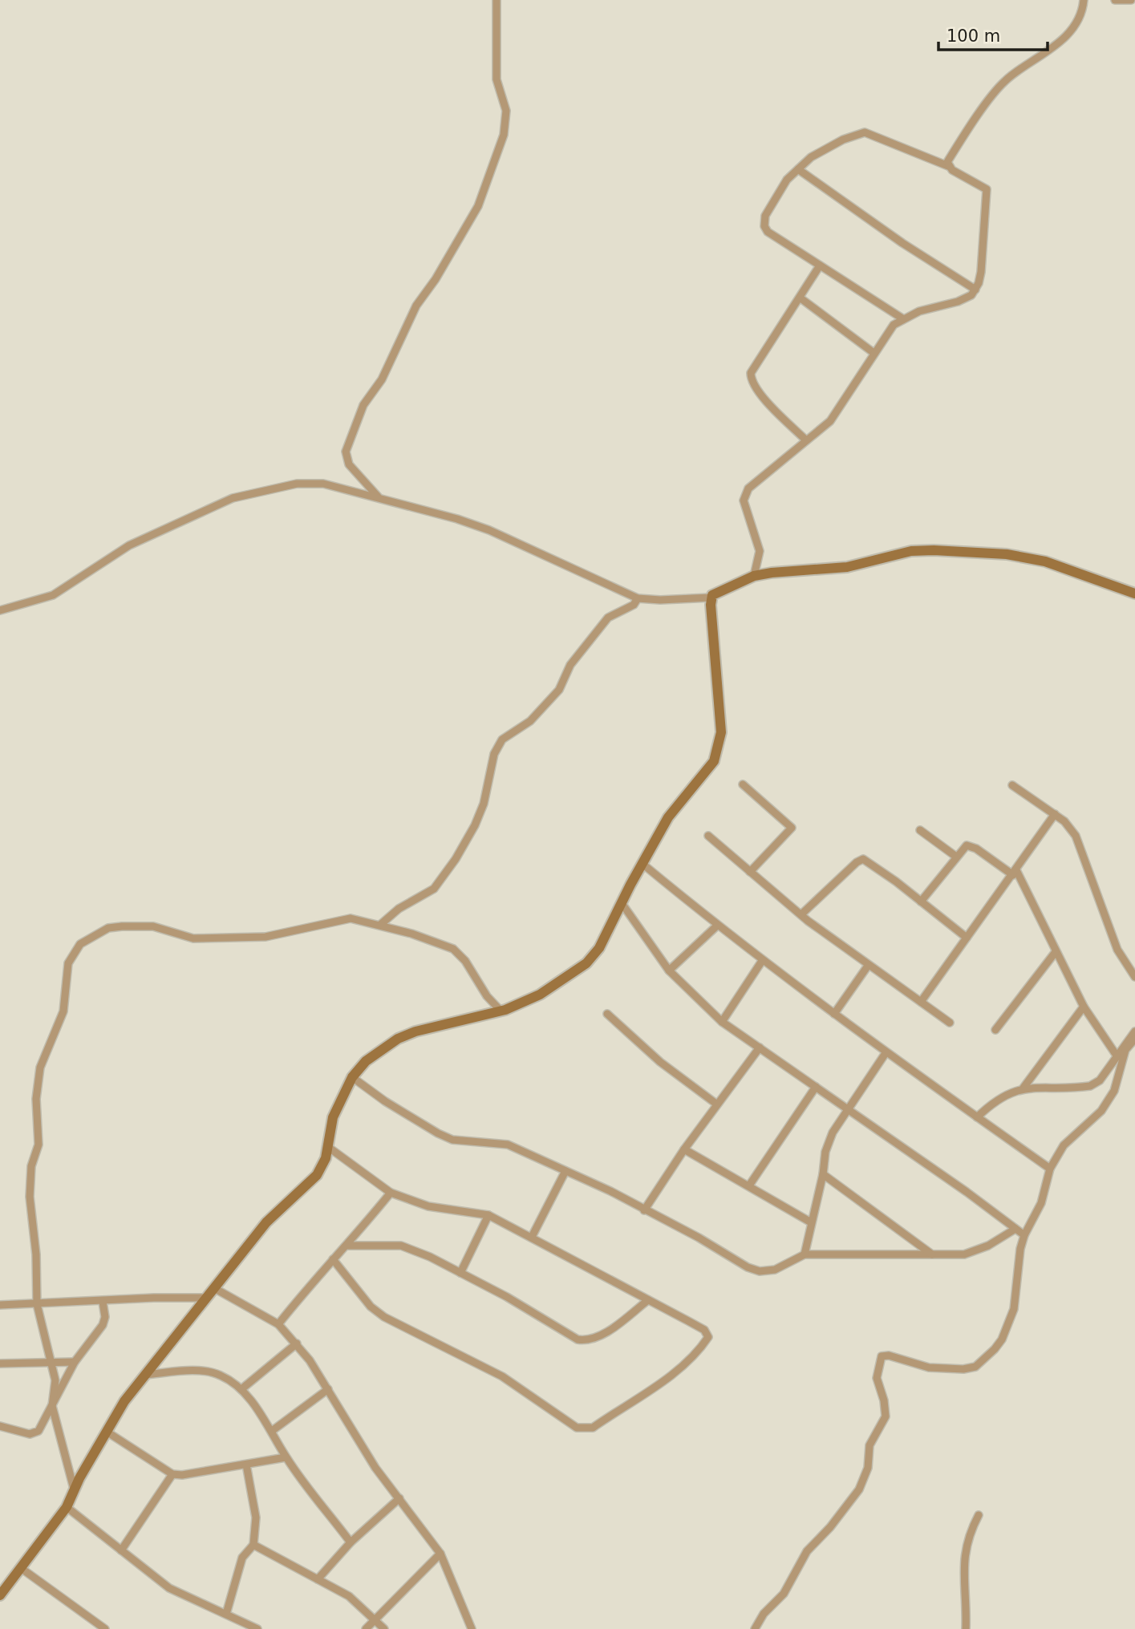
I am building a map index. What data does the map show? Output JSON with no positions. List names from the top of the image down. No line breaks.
{"scale_bar":"100 m"}
